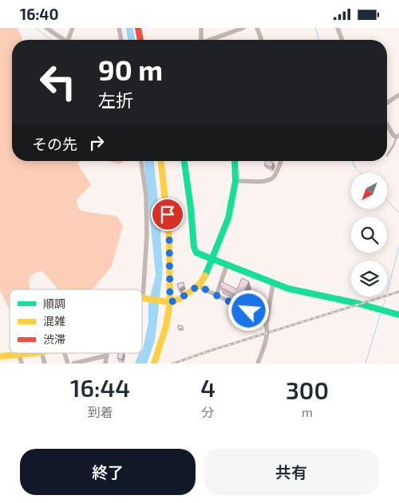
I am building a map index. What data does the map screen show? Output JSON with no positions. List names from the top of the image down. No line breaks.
{"legend":["順調","混雑","渋滞"],"north":"bottom left","page":{"status":"16:40","turn":["90 m","左折"],"then":"その先","eta":["16:44","到着","4","分","300","m"],"buttons":["終了","共有"]}}
